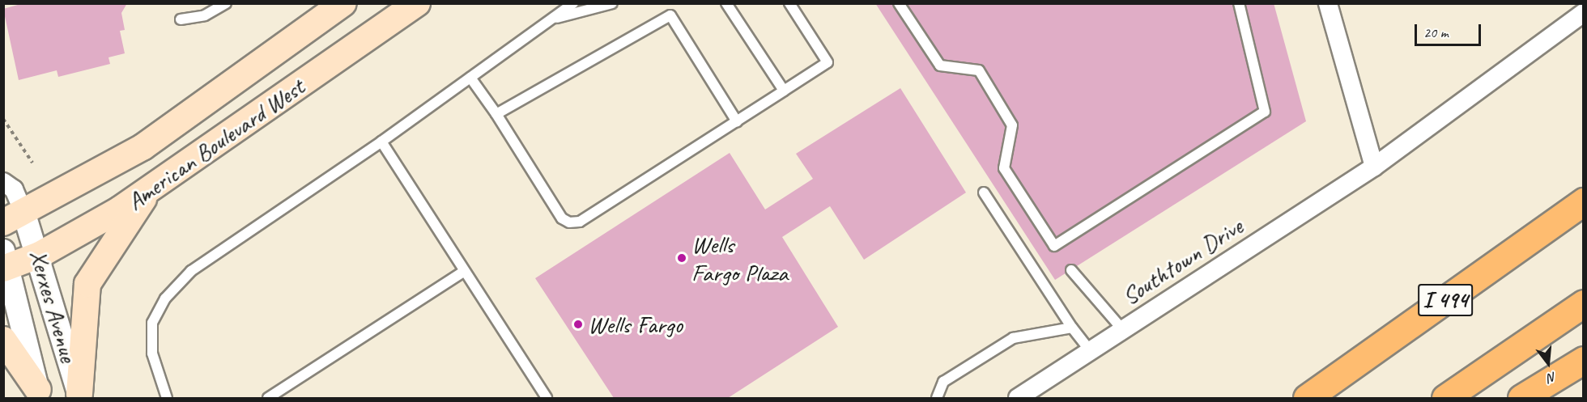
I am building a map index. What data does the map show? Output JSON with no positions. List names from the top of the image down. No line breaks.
{"streets":{"highway":["I 494"],"main road":["American Boulevard West"],"street":["Southtown Drive","Xerxes Avenue"]},"crossings":[["American Boulevard West","Xerxes Avenue"]],"places":["Wells Fargo Plaza","Wells Fargo"],"scale_bar":"20 m","north":"bottom"}
